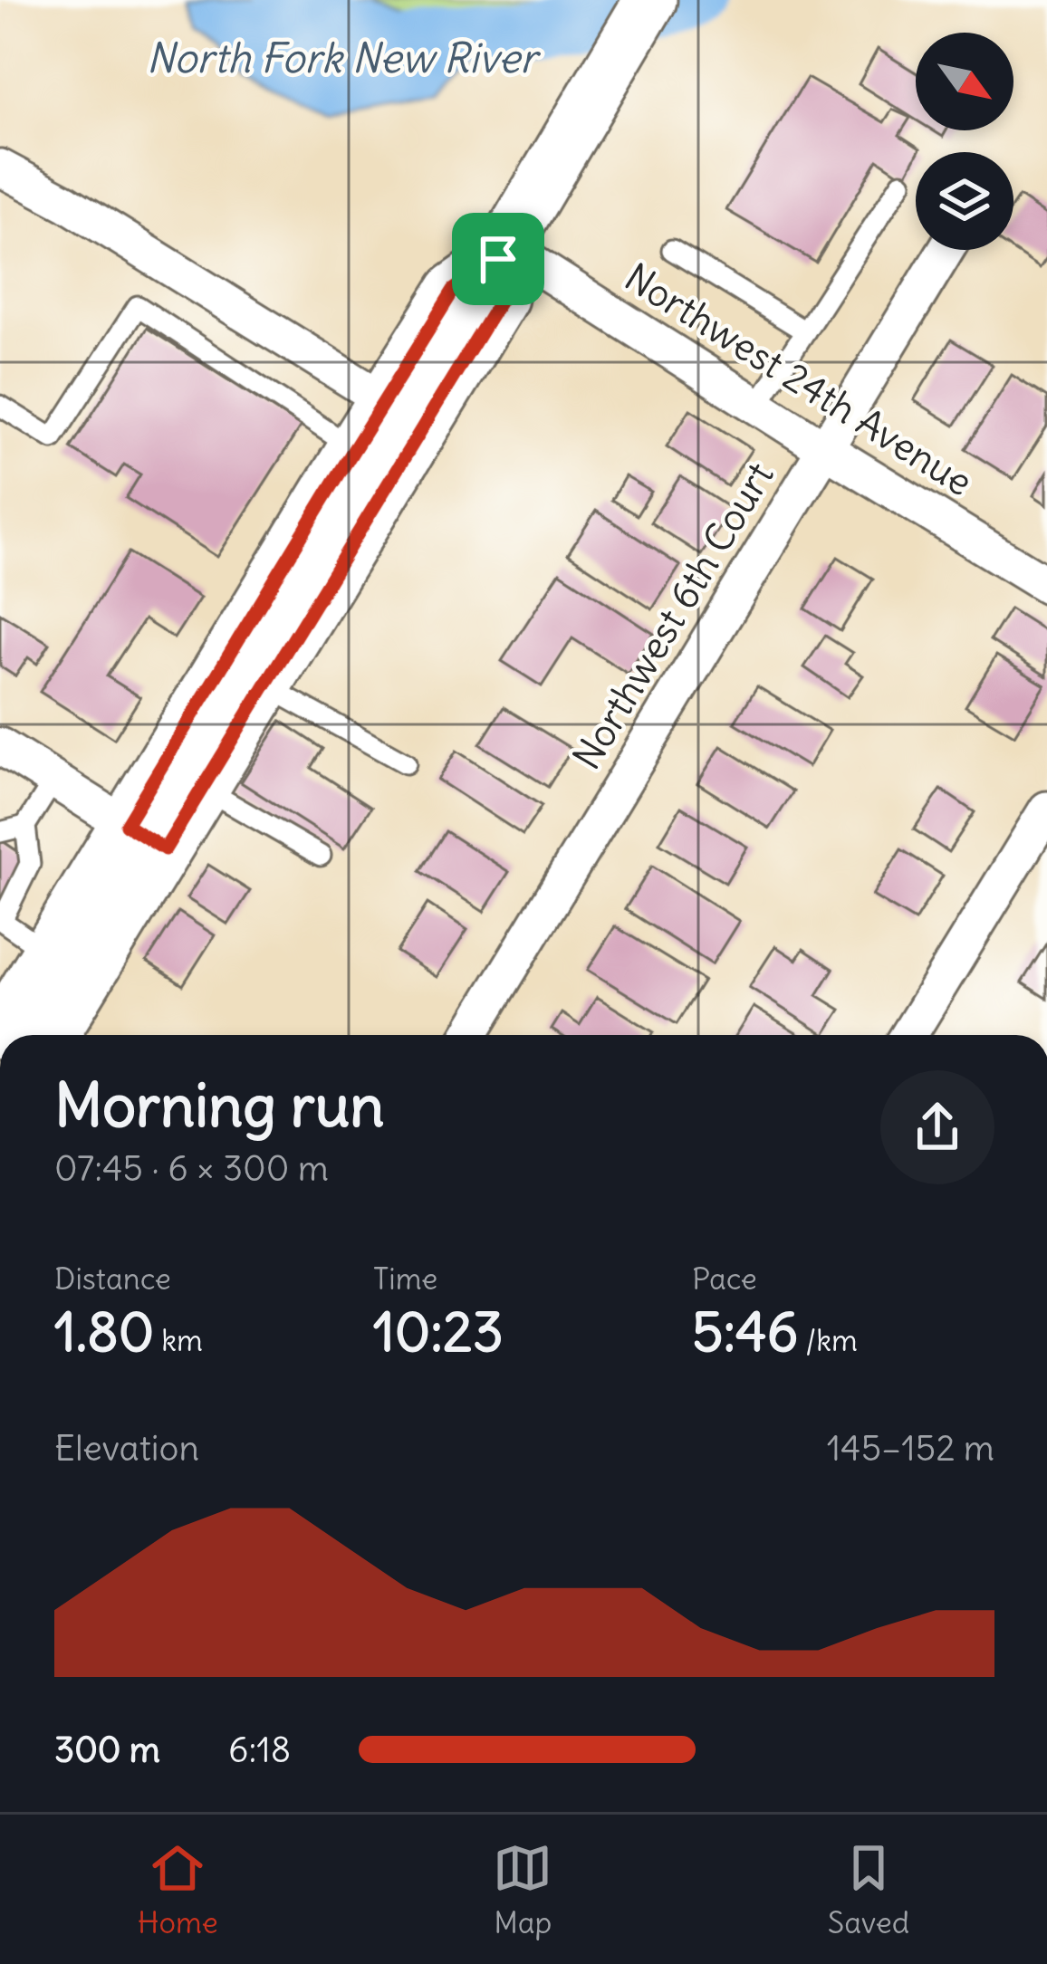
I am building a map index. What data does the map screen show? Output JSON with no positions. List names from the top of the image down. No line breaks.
{"streets":{"street":["Northwest 24th Avenue","Northwest 6th Court"]},"crossings":[["Northwest 24th Avenue","Northwest 6th Court"]],"water":["North Fork New River"],"north":"bottom right","page":{"heading":["Morning run","07:45 · 6 × 300 m"],"stats":[["Distance","1.80 km"],["Time","10:23"],["Pace","5:46 /km"]],"chart":["Elevation","145–152 m"],"list":[{"name":"300 m","note":"6:18"}],"tabs":["Home","Map","Saved"]}}
